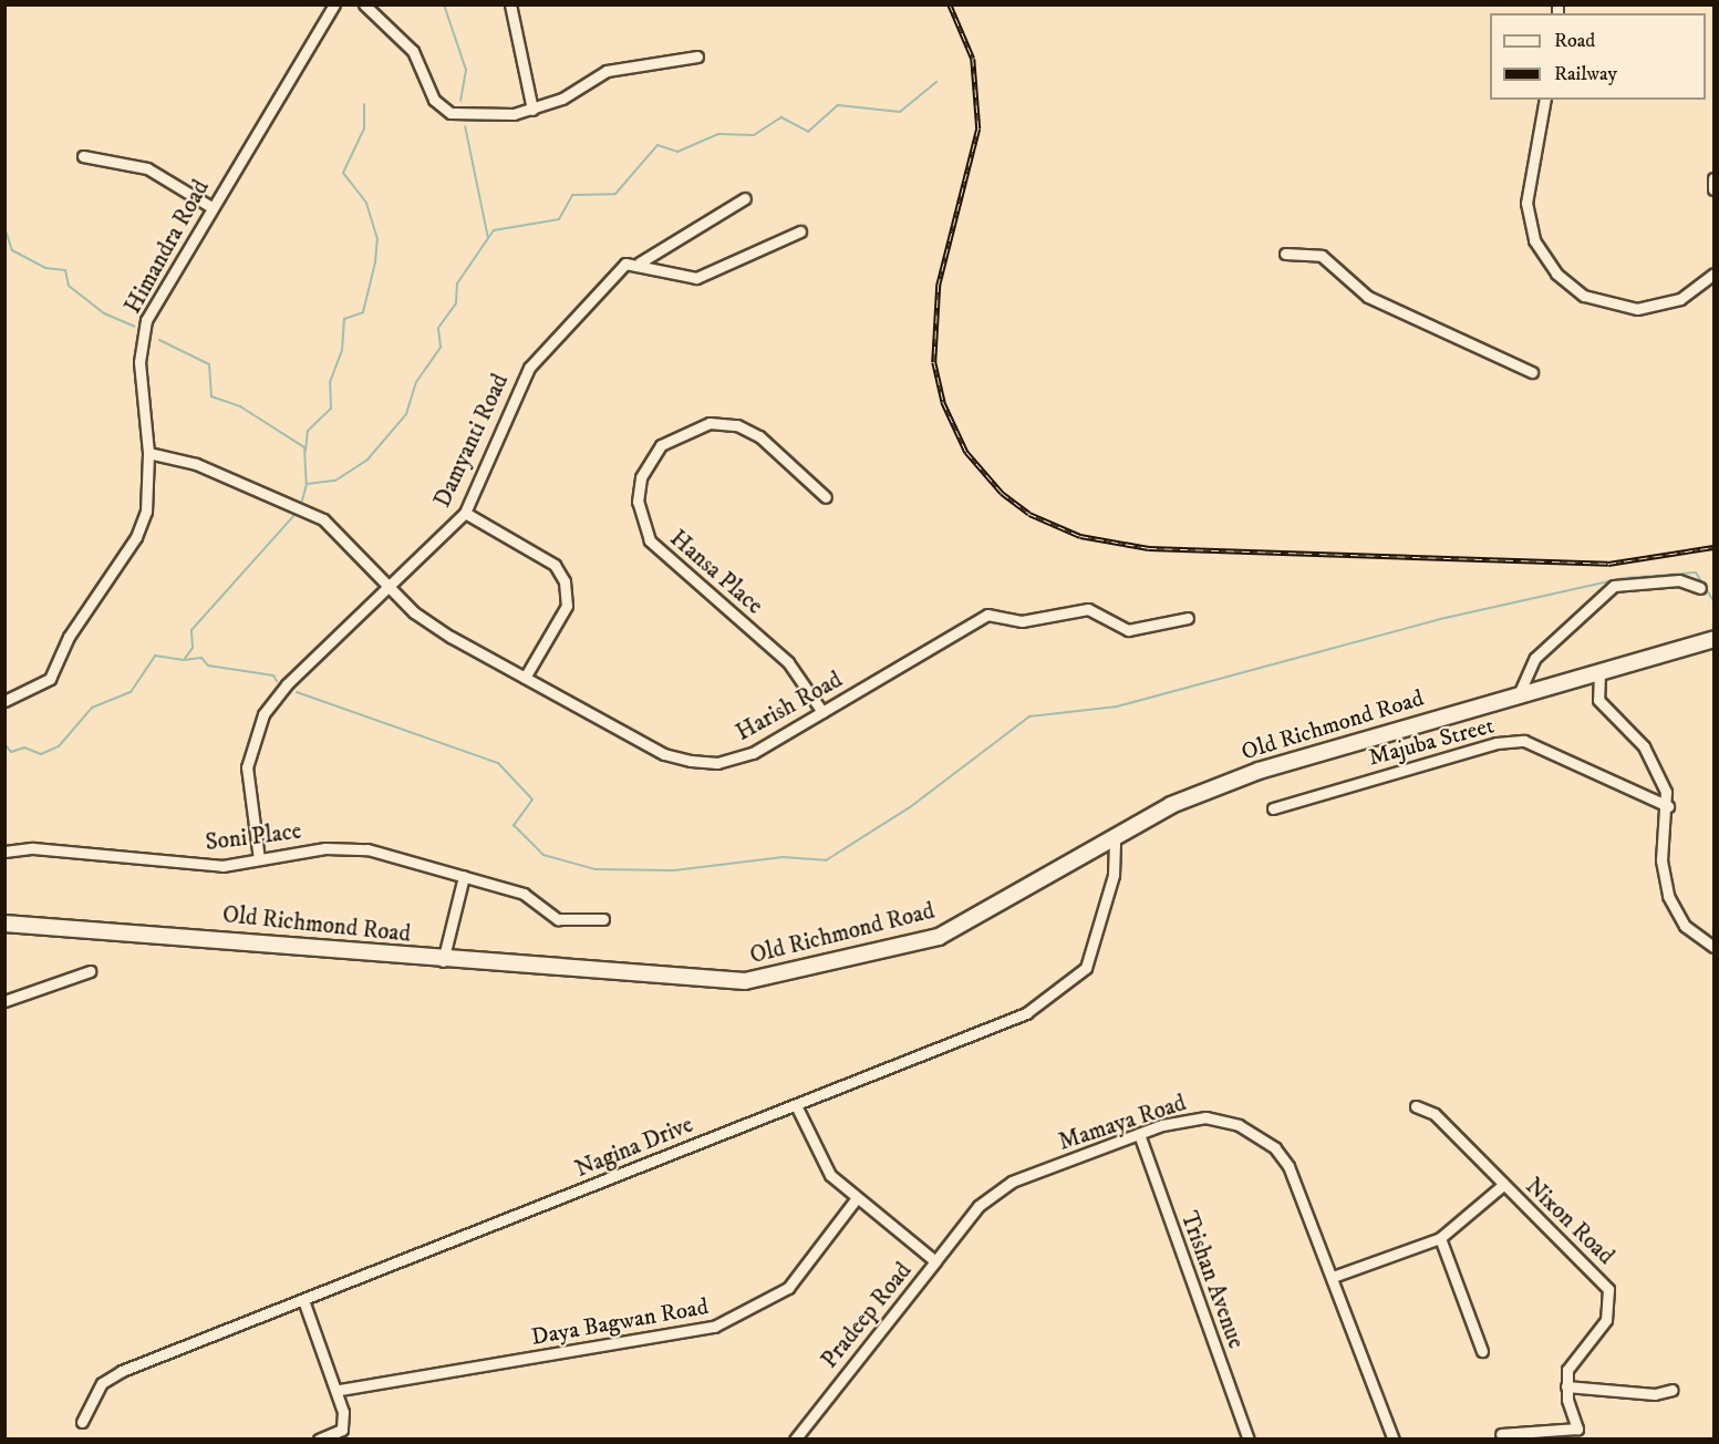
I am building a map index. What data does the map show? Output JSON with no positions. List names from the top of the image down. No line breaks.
{"streets":{"street":["Himandra Road","Damyanti Road","Hansa Place","Harish Road","Old Richmond Road","Majuba Street","Soni Place","Mamaya Road","Nagina Drive","Nixon Road","Trishan Avenue","Pradeep Road","Daya Bagwan Road"]},"crossings":[["Damyanti Road","Harish Road"],["Damyanti Road","Soni Place"],["Hansa Place","Harish Road"],["Old Richmond Road","Nagina Drive"],["Mamaya Road","Trishan Avenue"],["Mamaya Road","Pradeep Road"],["Nagina Drive","Pradeep Road"],["Pradeep Road","Daya Bagwan Road"]],"legend":["Road","Railway"]}
